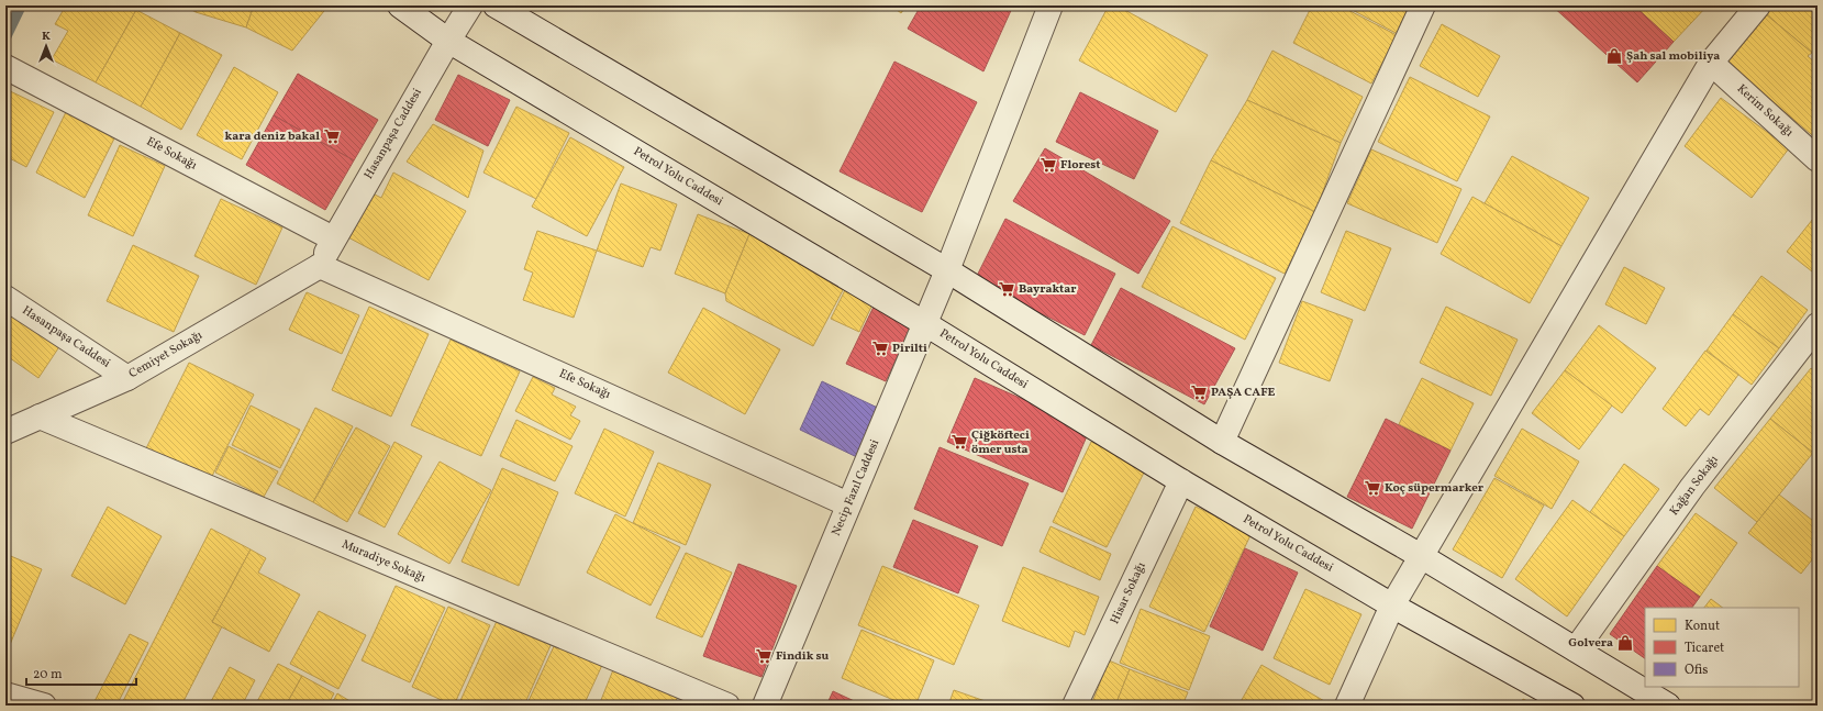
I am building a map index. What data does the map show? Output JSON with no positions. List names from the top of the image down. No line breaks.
{"streets":{"street":["Kerim Sokağı","Hasanpaşa Caddesi","Efe Sokağı","Petrol Yolu Caddesi","Cemiyet Sokağı","Kağan Sokağı","Necip Fazıl Caddesi","Muradiye Sokağı","Hisar Sokağı"]},"crossings":[["Hasanpaşa Caddesi","Efe Sokağı"],["Hasanpaşa Caddesi","Petrol Yolu Caddesi"],["Hasanpaşa Caddesi","Cemiyet Sokağı"],["Efe Sokağı","Cemiyet Sokağı"],["Efe Sokağı","Necip Fazıl Caddesi"],["Petrol Yolu Caddesi","Necip Fazıl Caddesi"],["Petrol Yolu Caddesi","Hisar Sokağı"],["Cemiyet Sokağı","Muradiye Sokağı"]],"places":{"shop":["Şah sal mobiliya","Golvera"],"supermarket":["kara deniz bakal","Florest","Bayraktar","Pirilti","PAŞA CAFE","Çiğköfteci ömer usta","Koç süpermarker","Findik su"]},"legend":["Konut","Ticaret","Ofis"],"scale_bar":"20 m","north":"top"}
